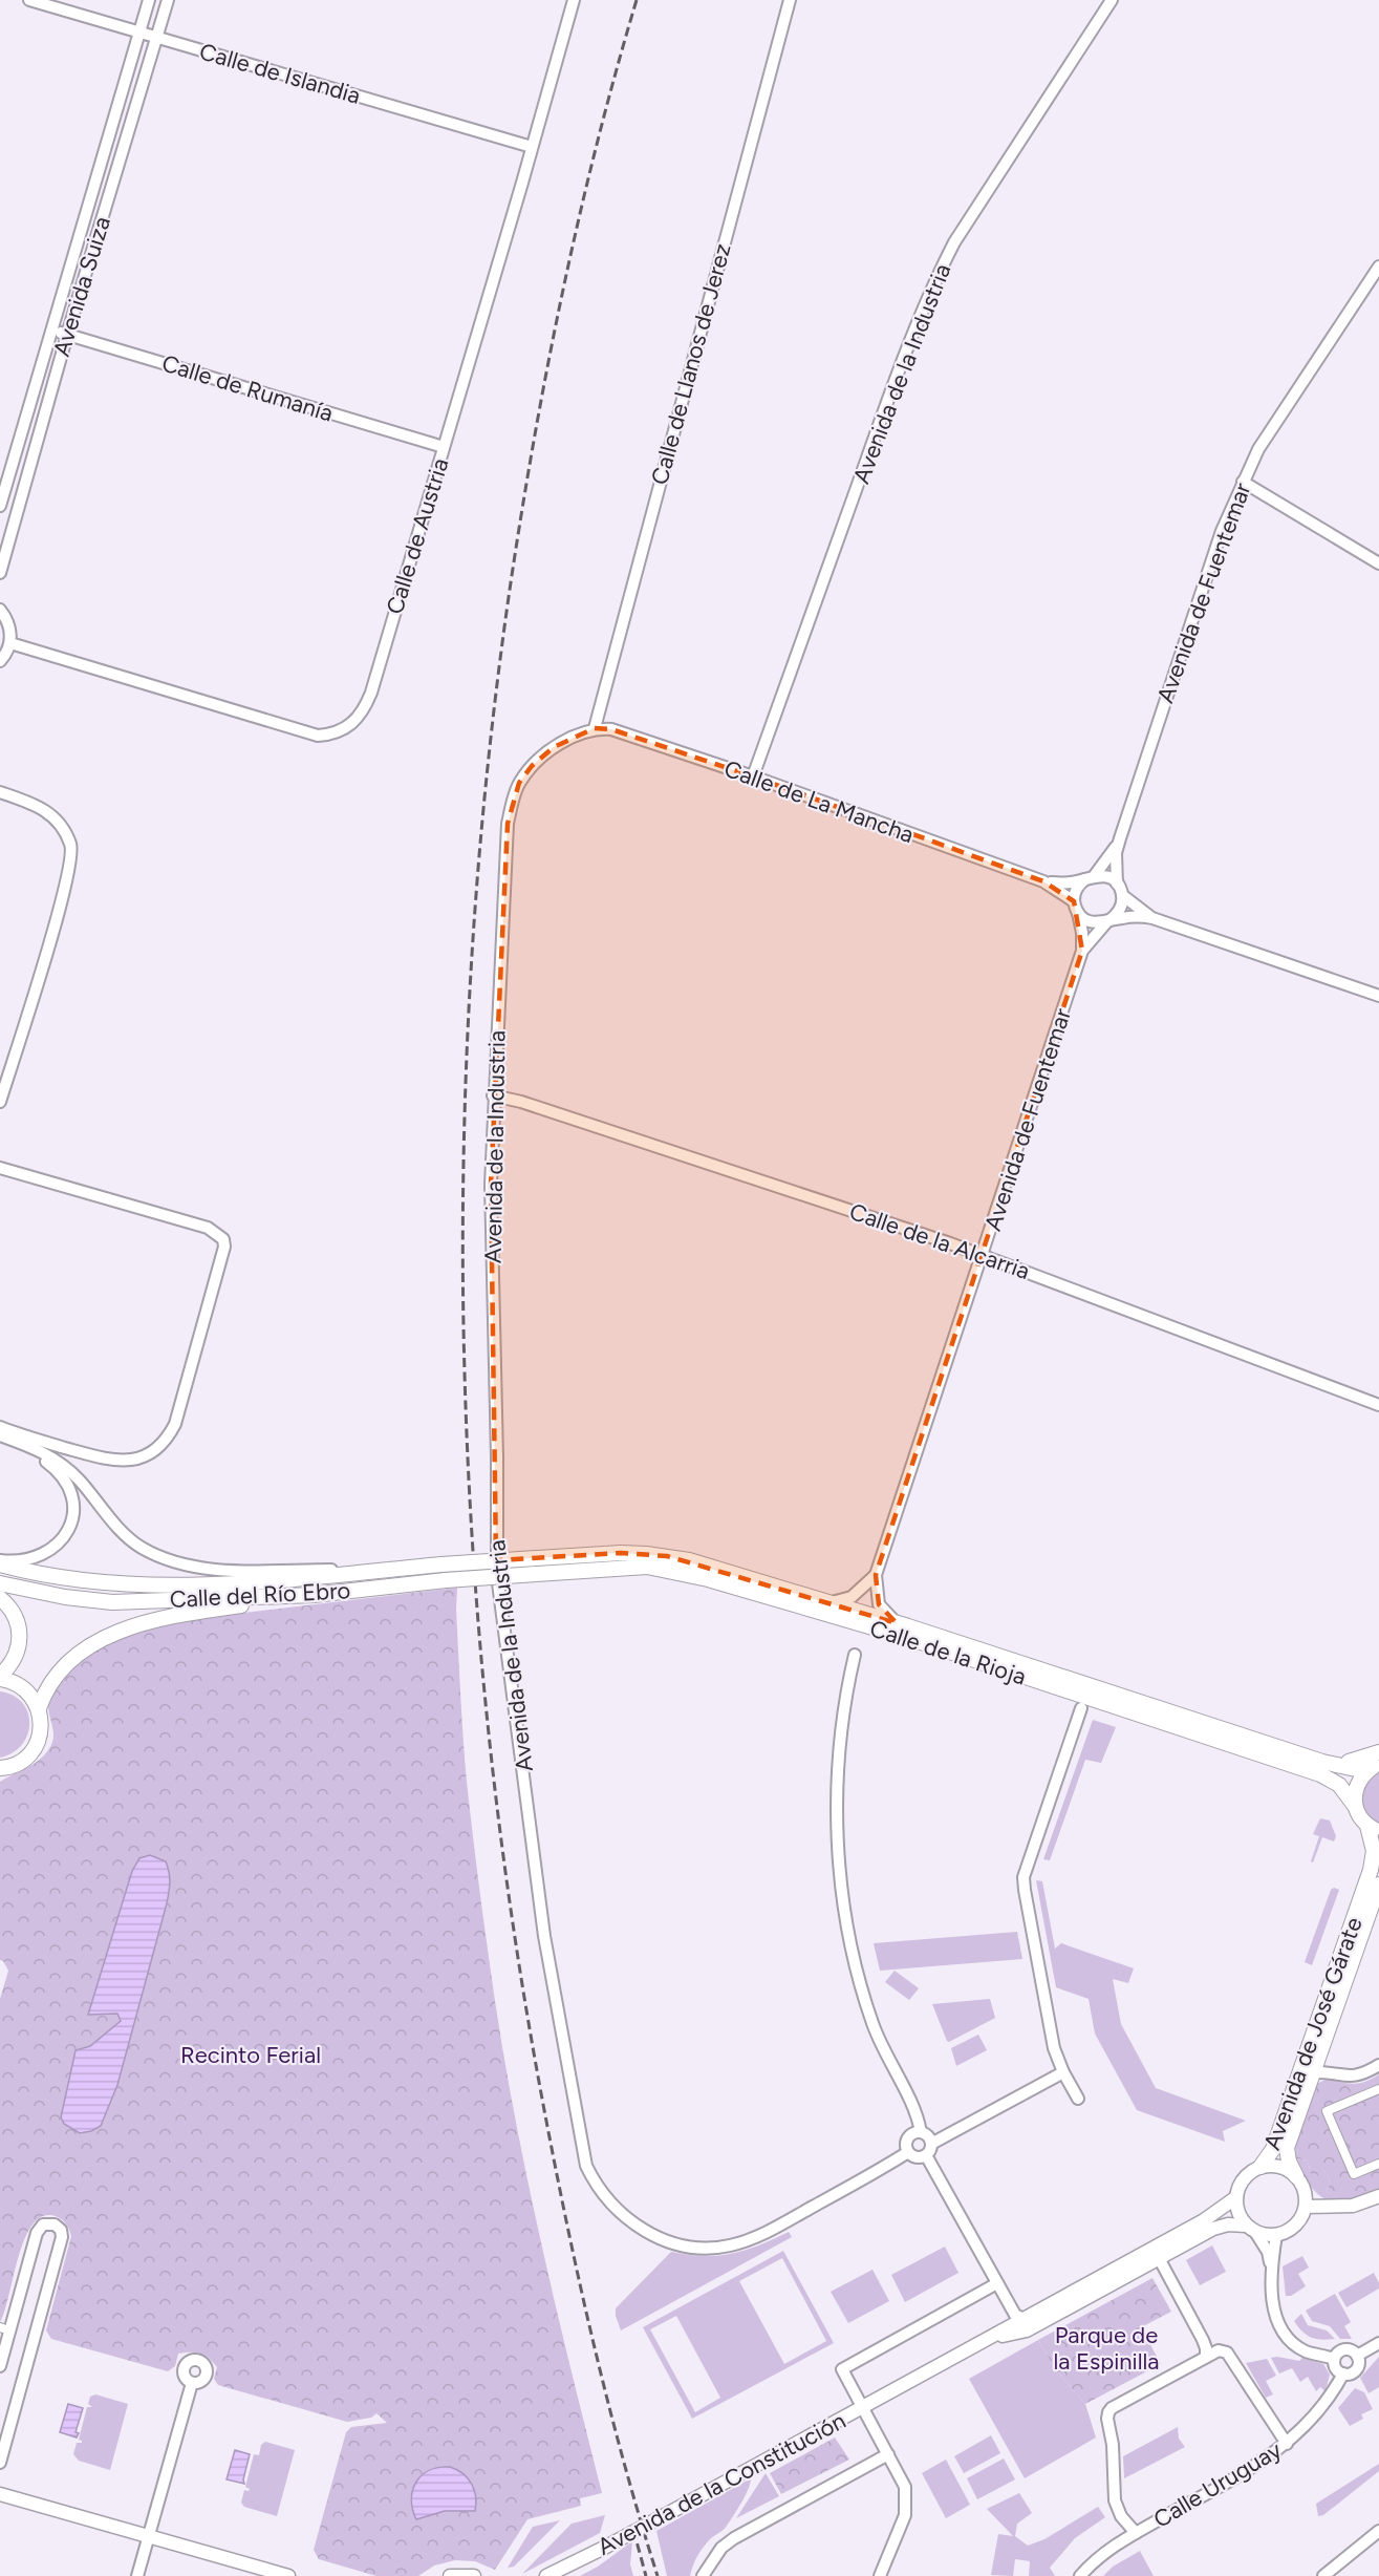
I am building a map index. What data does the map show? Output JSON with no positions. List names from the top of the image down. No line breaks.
{"streets":{"main road":["Calle del Río Ebro","Calle de la Rioja","Avenida de José Gárate"],"street":["Calle de Islandia","Avenida Suiza","Calle de Llanos de Jerez","Avenida de la Industria","Calle de Rumanía","Calle de Austria","Avenida de Fuentemar","Calle de La Mancha","Calle de la Alcarria","Avenida de la Constitución","Calle Uruguay"]},"crossings":[["Calle de Islandia","Avenida Suiza"],["Calle de Islandia","Calle de Austria"],["Avenida Suiza","Calle de Rumanía"],["Calle de Llanos de Jerez","Avenida de la Industria"],["Calle de Llanos de Jerez","Calle de La Mancha"],["Avenida de la Industria","Calle de La Mancha"],["Avenida de la Industria","Calle de la Alcarria"],["Calle de Rumanía","Calle de Austria"],["Avenida de Fuentemar","Calle de La Mancha"],["Avenida de Fuentemar","Calle de la Alcarria"],["Avenida de Fuentemar","Calle de la Rioja"],["Calle del Río Ebro","Calle de la Rioja"],["Calle de la Rioja","Avenida de José Gárate"],["Avenida de José Gárate","Avenida de la Constitución"]],"parks":["Recinto Ferial","Parque de la Espinilla"]}
